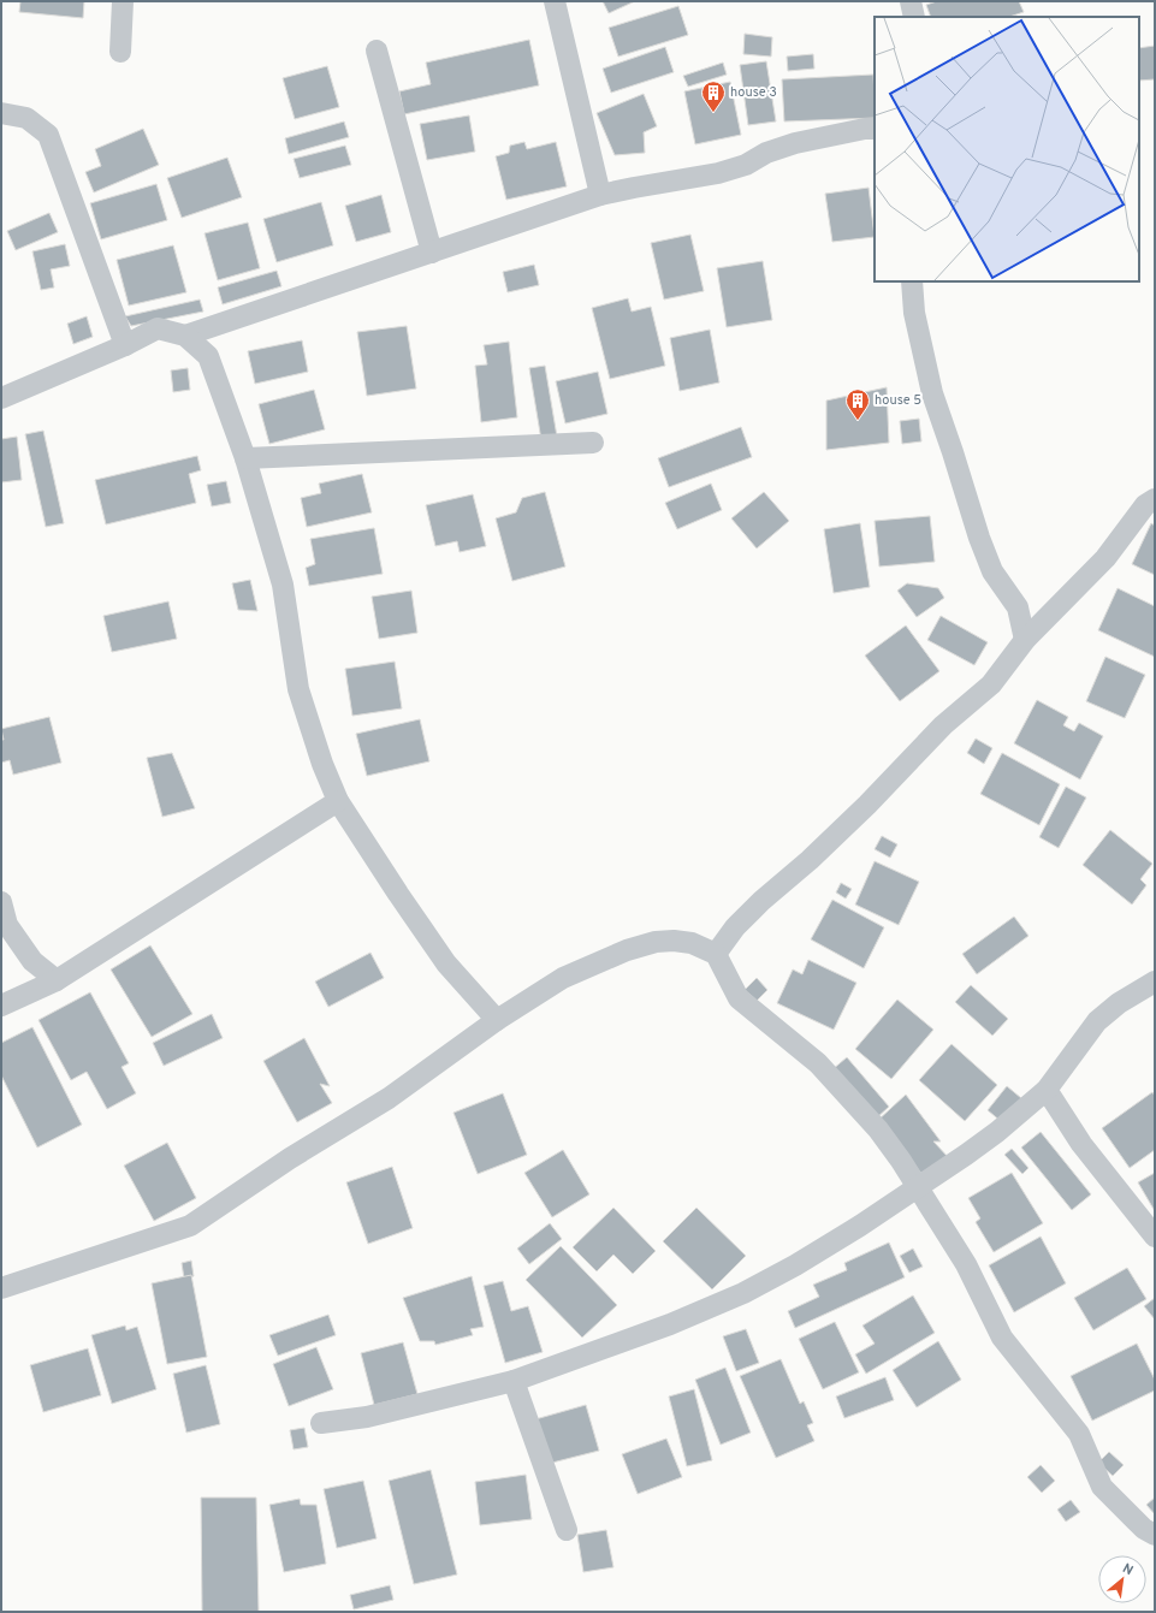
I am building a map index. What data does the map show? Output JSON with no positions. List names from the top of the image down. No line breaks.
{"places":{"building":["house 3","house 5"]},"north":"top right"}
